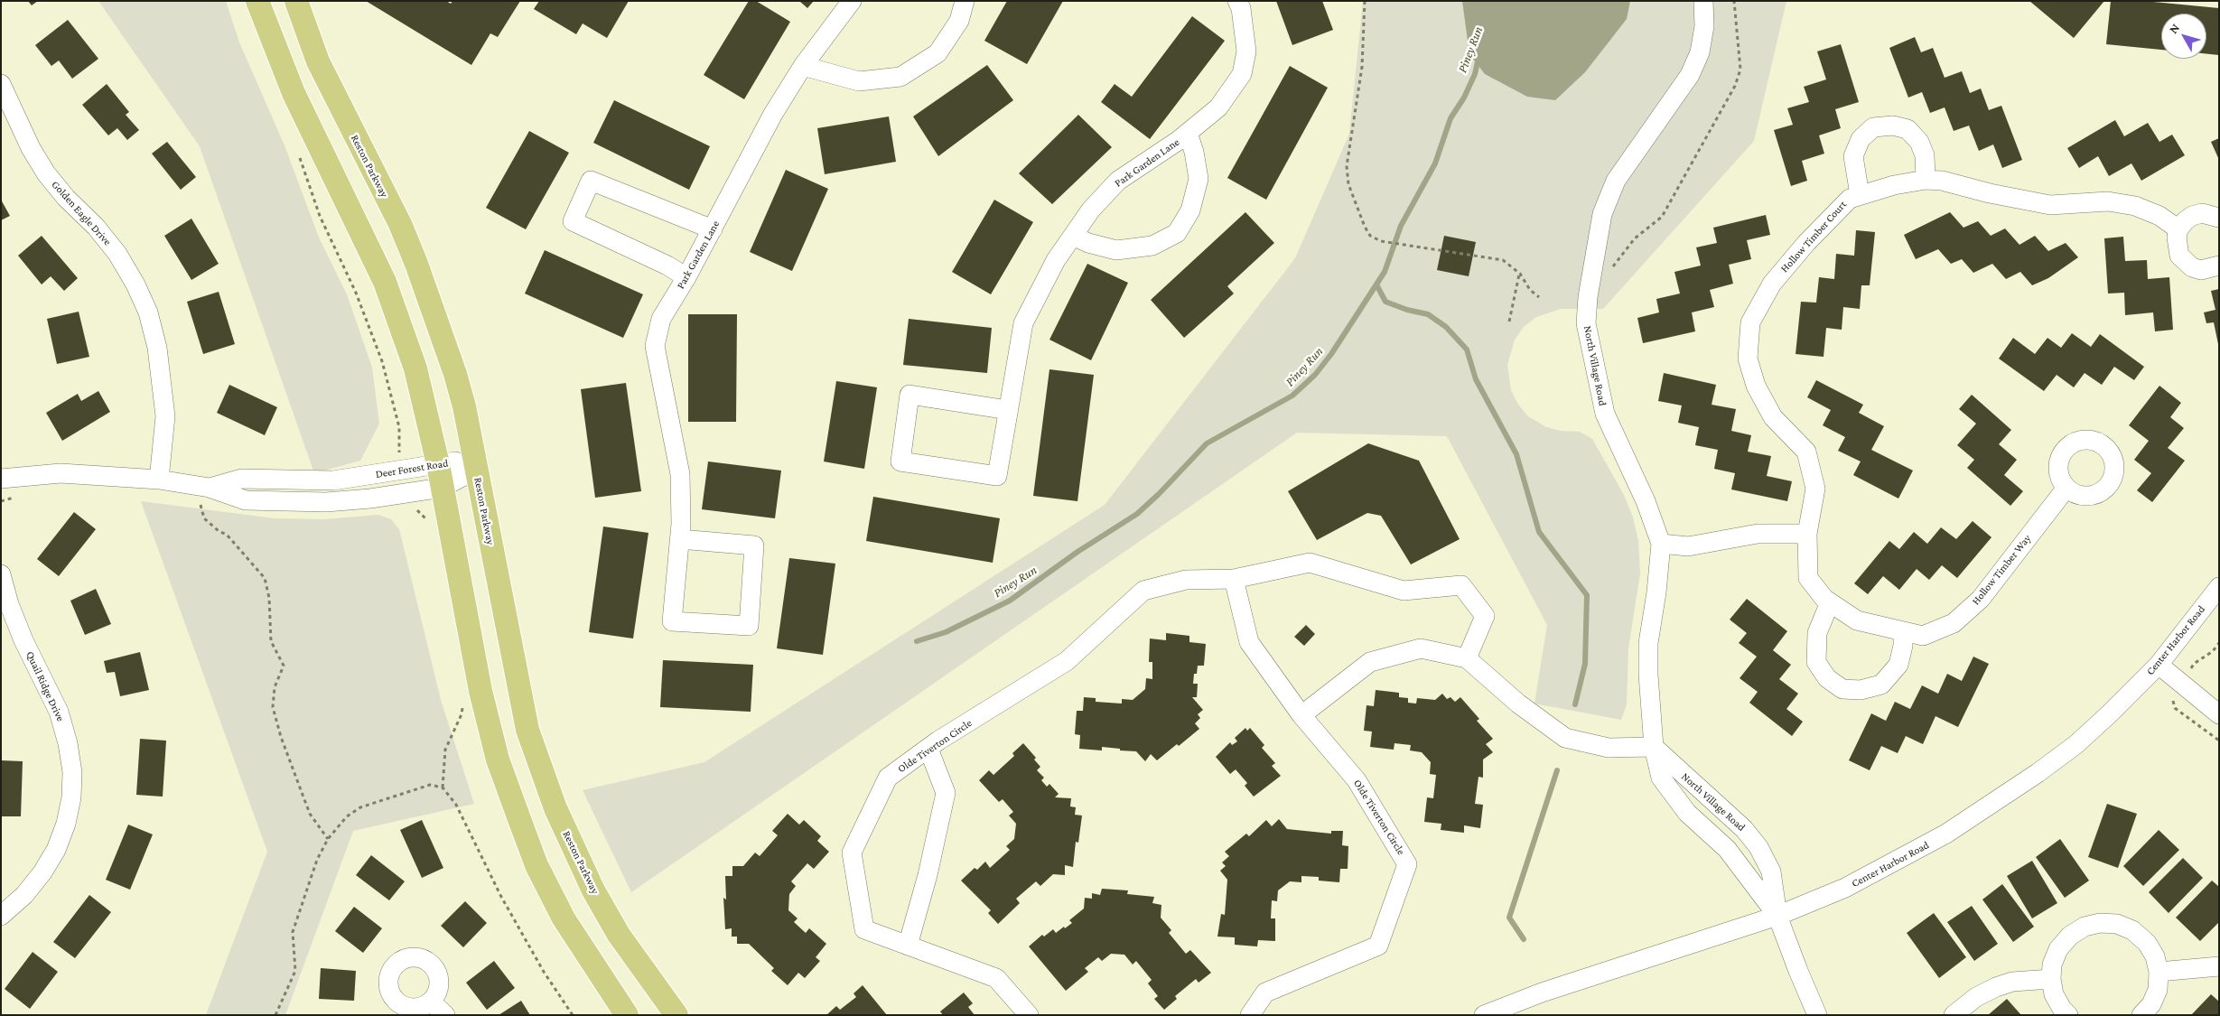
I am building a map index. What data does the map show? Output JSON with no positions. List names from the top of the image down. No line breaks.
{"streets":{"main road":["Reston Parkway"],"street":["Park Garden Lane","Golden Eagle Drive","Hollow Timber Court","North Village Road","Deer Forest Road","Hollow Timber Way","Center Harbor Road","Quail Ridge Drive","Olde Tiverton Circle"]},"crossings":[["Reston Parkway","Deer Forest Road"],["Golden Eagle Drive","Deer Forest Road"],["Hollow Timber Court","Hollow Timber Way"],["North Village Road","Center Harbor Road"]],"water":["Piney Run"],"north":"top left"}
